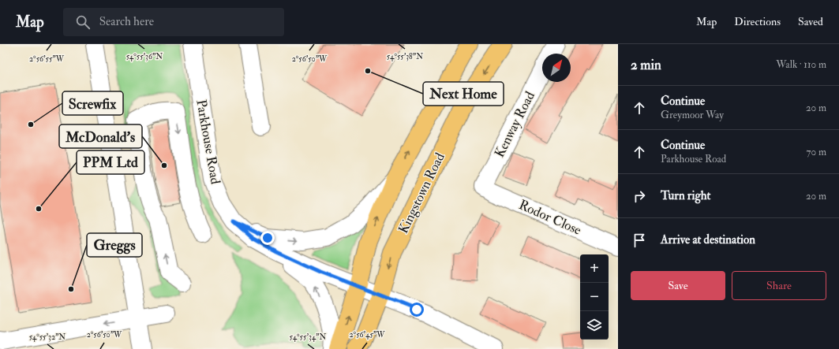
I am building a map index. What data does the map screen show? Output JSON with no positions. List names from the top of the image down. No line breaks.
{"streets":{"main road":["Kingstown Road"],"street":["Kenway Road","Parkhouse Road","Rodor Close"]},"crossings":[["Kenway Road","Rodor Close"],["Parkhouse Road","Kingstown Road"]],"places":["Next Home","Screwfix","McDonald's","PPM Ltd","Greggs"],"north":"top right","page":{"header":"Map","search":"Search here","nav":["Map","Directions","Saved"],"heading":["2 min","Walk · 110 m"],"list":[["Continue","Greymoor Way","20 m"],["Continue","Parkhouse Road","70 m"],["Turn right","20 m"],"Arrive at destination"],"map_buttons":["+","−"],"buttons":["Save","Share"]},"coordinates":["54°55'36\"N","54°55'38\"N","2°56'55\"W","2°56'50\"W","2°56'45\"W","54°55'32\"N","54°55'34\"N"]}
